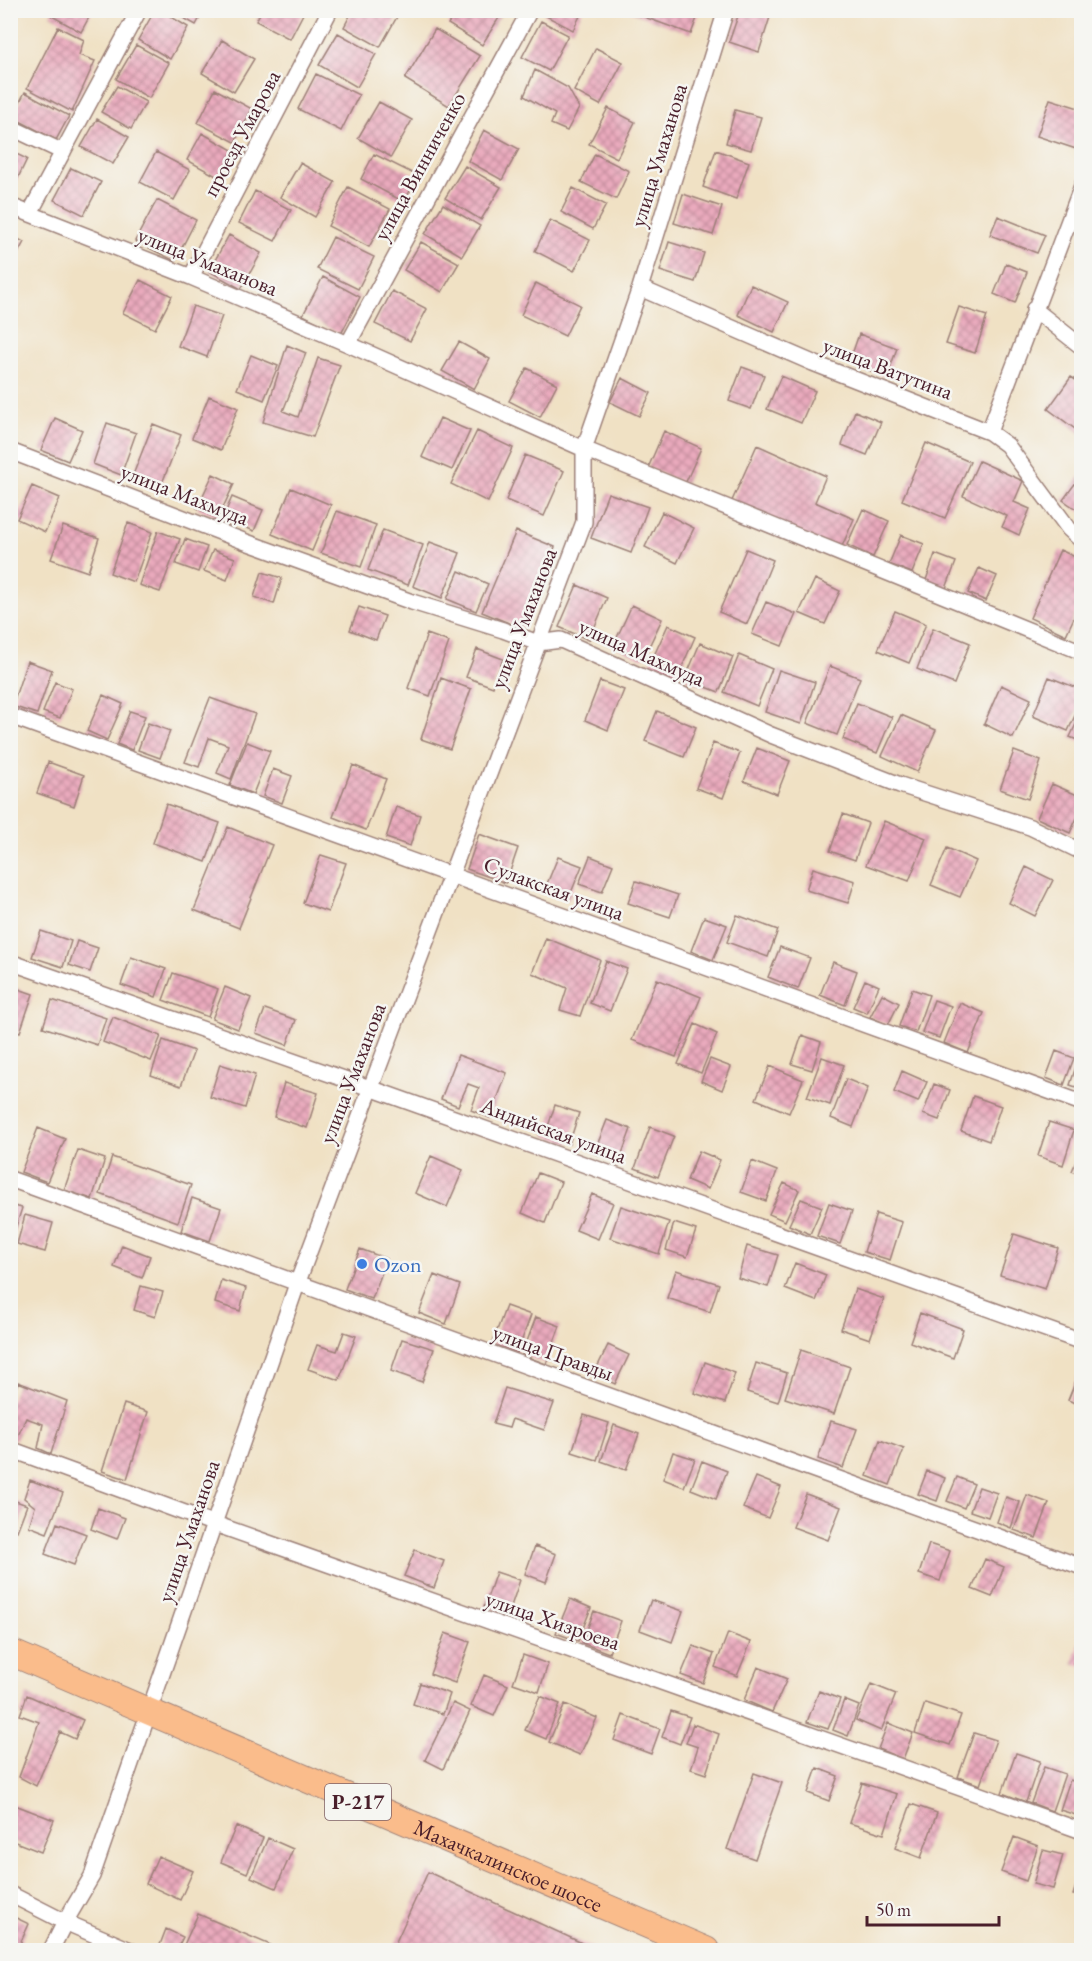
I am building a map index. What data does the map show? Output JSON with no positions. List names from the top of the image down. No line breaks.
{"streets":{"highway":["Р-217","Махачкалинское шоссе"],"street":["проезд Умарова","улица Умаханова","улица Винниченко","улица Ватутина","улица Махмуда","Сулакская улица","Андийская улица","улица Правды","улица Хизроева"]},"crossings":[["проезд Умарова","улица Умаханова"],["улица Умаханова","улица Винниченко"],["улица Умаханова","улица Ватутина"],["улица Умаханова","улица Махмуда"],["улица Умаханова","Сулакская улица"],["улица Умаханова","Андийская улица"],["улица Умаханова","улица Правды"],["улица Умаханова","улица Хизроева"],["улица Умаханова","Махачкалинское шоссе"]],"places":["Ozon"],"scale_bar":"50 m"}
